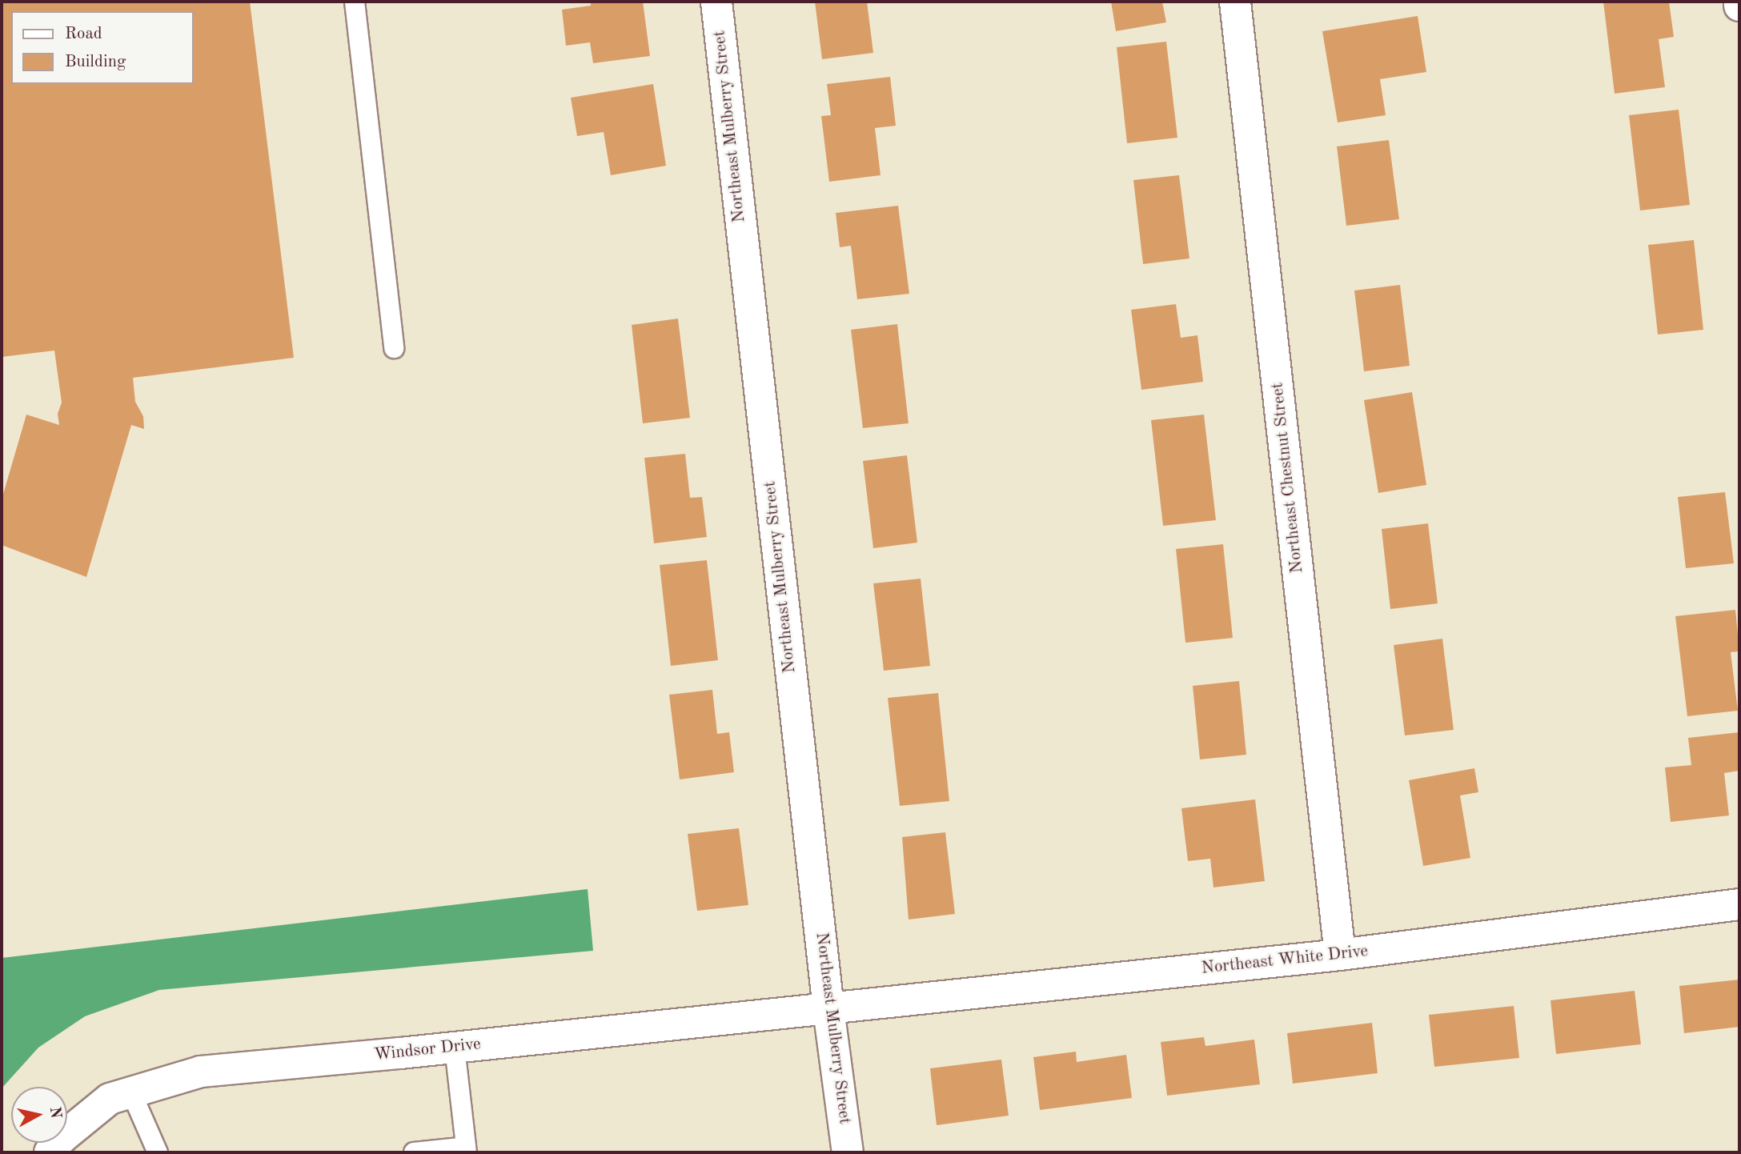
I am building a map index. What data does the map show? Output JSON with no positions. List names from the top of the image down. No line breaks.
{"streets":{"street":["Northeast Mulberry Street","Northeast Chestnut Street","Northeast White Drive","Windsor Drive"]},"crossings":[["Northeast Mulberry Street","Northeast White Drive"],["Northeast Mulberry Street","Windsor Drive"],["Northeast Chestnut Street","Northeast White Drive"],["Northeast White Drive","Windsor Drive"]],"legend":["Road","Building"],"north":"right"}
